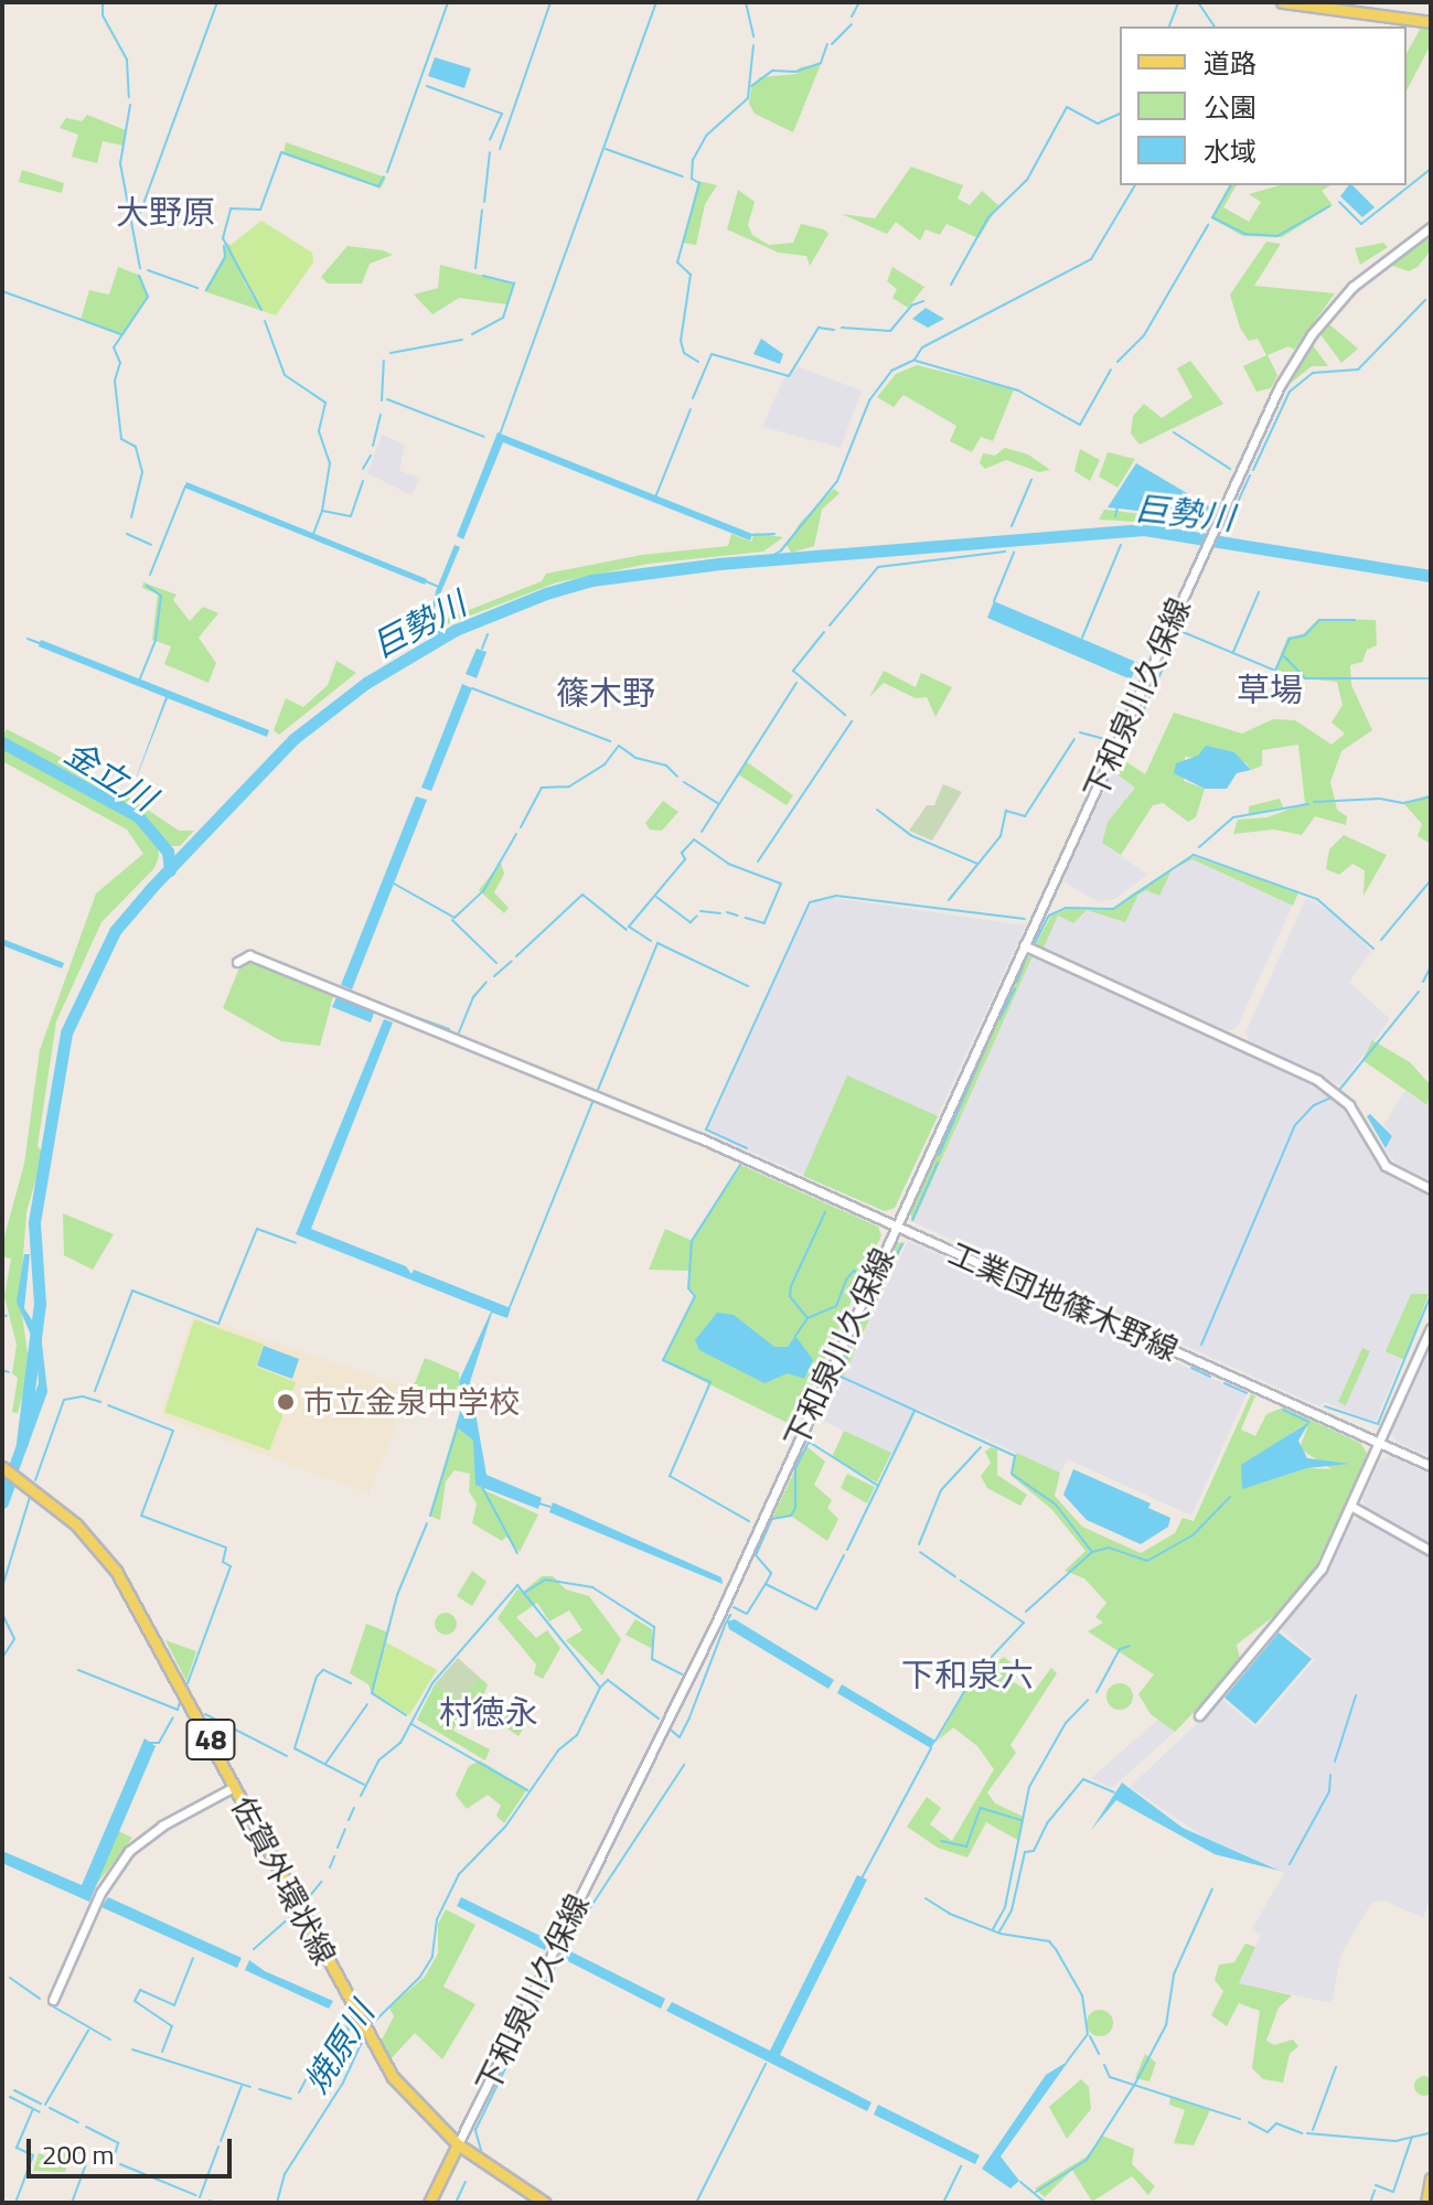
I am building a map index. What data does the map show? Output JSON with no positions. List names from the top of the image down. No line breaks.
{"streets":{"main road":["48","佐賀外環状線"],"street":["下和泉川久保線","工業団地篠木野線"]},"crossings":[["下和泉川久保線","工業団地篠木野線"],["下和泉川久保線","佐賀外環状線"]],"districts":["大野原","草場","篠木野","下和泉六","村徳永"],"water":["巨勢川","金立川","焼原川"],"places":["市立金泉中学校"],"legend":["道路","公園","水域"],"scale_bar":"200 m"}
